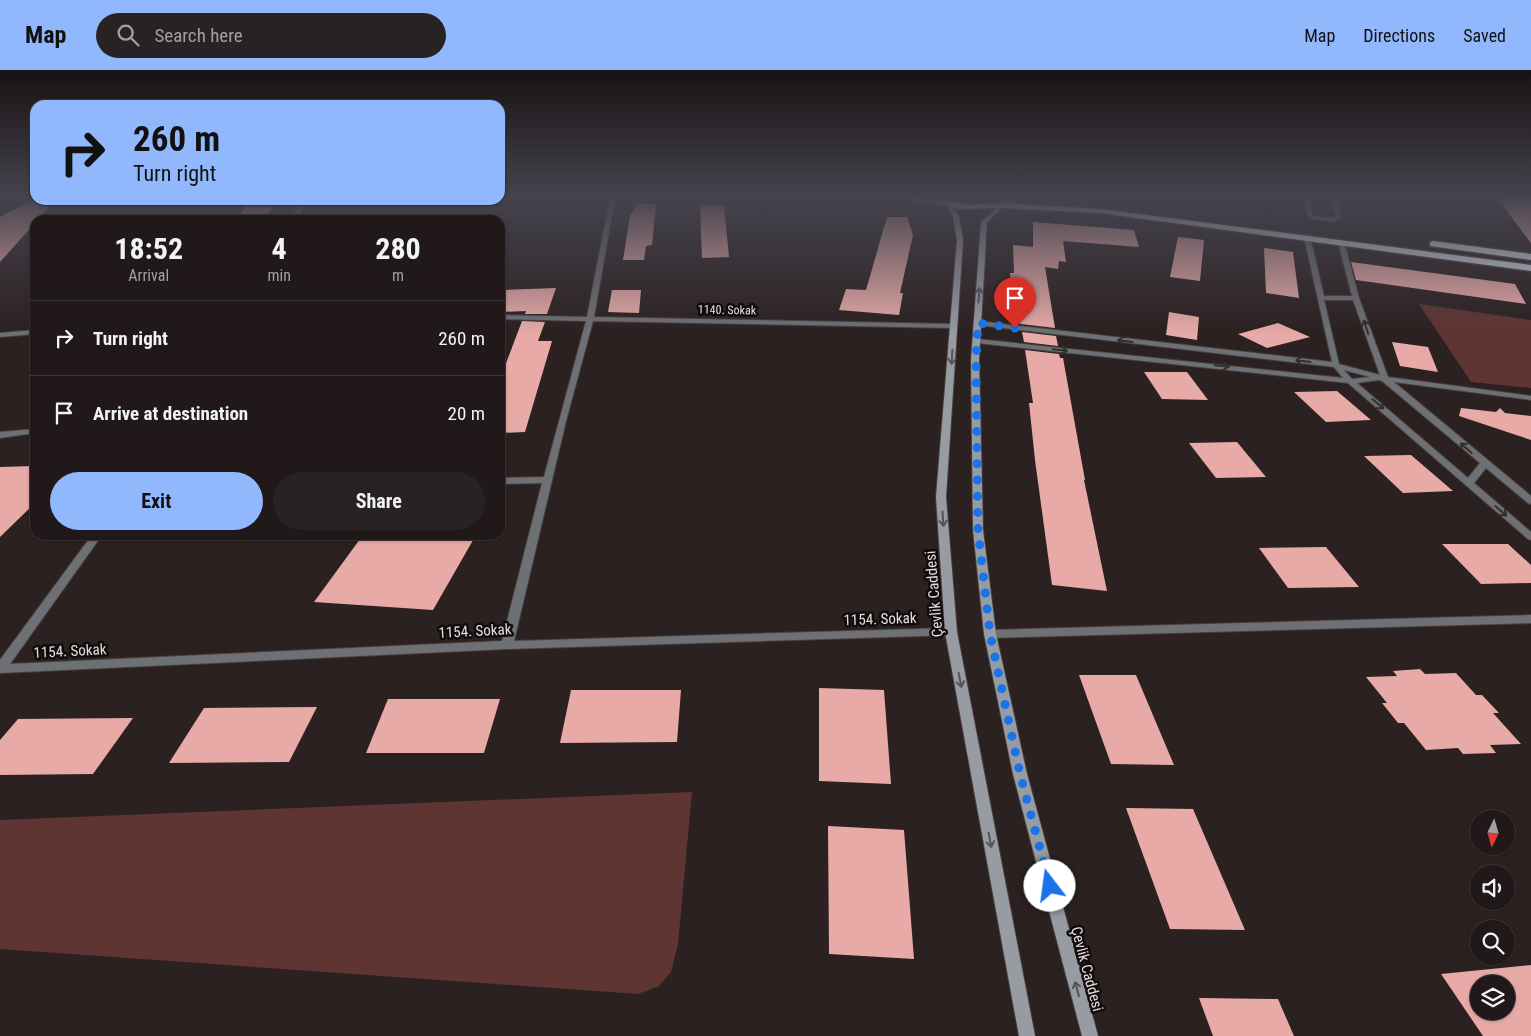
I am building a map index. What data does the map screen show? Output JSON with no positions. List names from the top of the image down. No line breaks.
{"streets":{"main road":["Çevlik Caddesi"],"street":["1140. Sokak","1154. Sokak"]},"crossings":[["1140. Sokak","Çevlik Caddesi"],["Çevlik Caddesi","1154. Sokak"]],"north":"bottom","page":{"header":"Map","search":"Search here","nav":["Map","Directions","Saved"],"turn":["260 m","Turn right"],"eta":["18:52","Arrival","4","min","280","m"],"list":[{"name":"Turn right","value":"260 m"},{"name":"Arrive at destination","value":"20 m"}],"buttons":["Exit","Share"]}}
